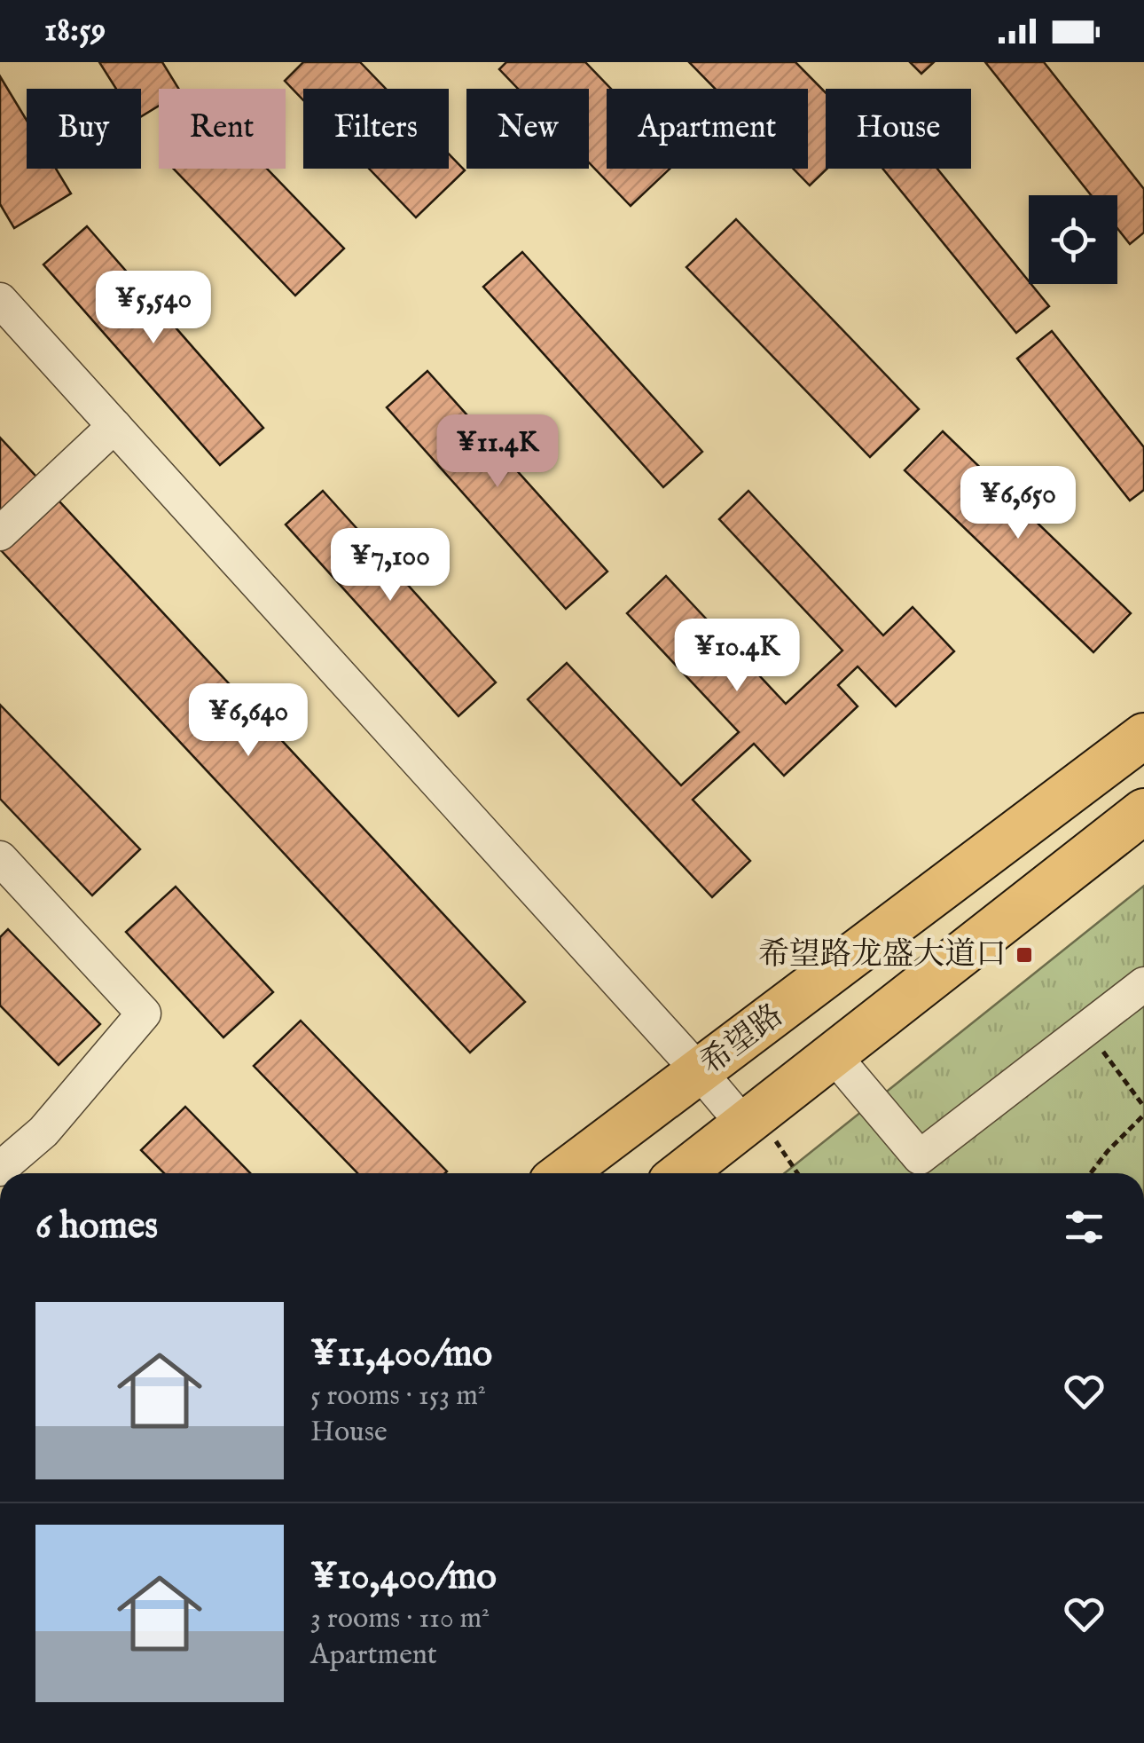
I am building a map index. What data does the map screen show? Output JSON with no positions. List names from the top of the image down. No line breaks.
{"streets":{"main road":["希望路"]},"places":{"transit":["希望路龙盛大道口"]},"page":{"status":"18:59","chip":["Buy","Rent","Filters","New","Apartment","House"],"price":["¥5,540","¥11.4K","¥6,650","¥7,100","¥10.4K","¥6,640"],"heading":"6 homes","list":[{"name":"¥11,400/mo","note":"5 rooms · 153 m² · House"},{"name":"¥10,400/mo","note":"3 rooms · 110 m² · Apartment"}]}}
